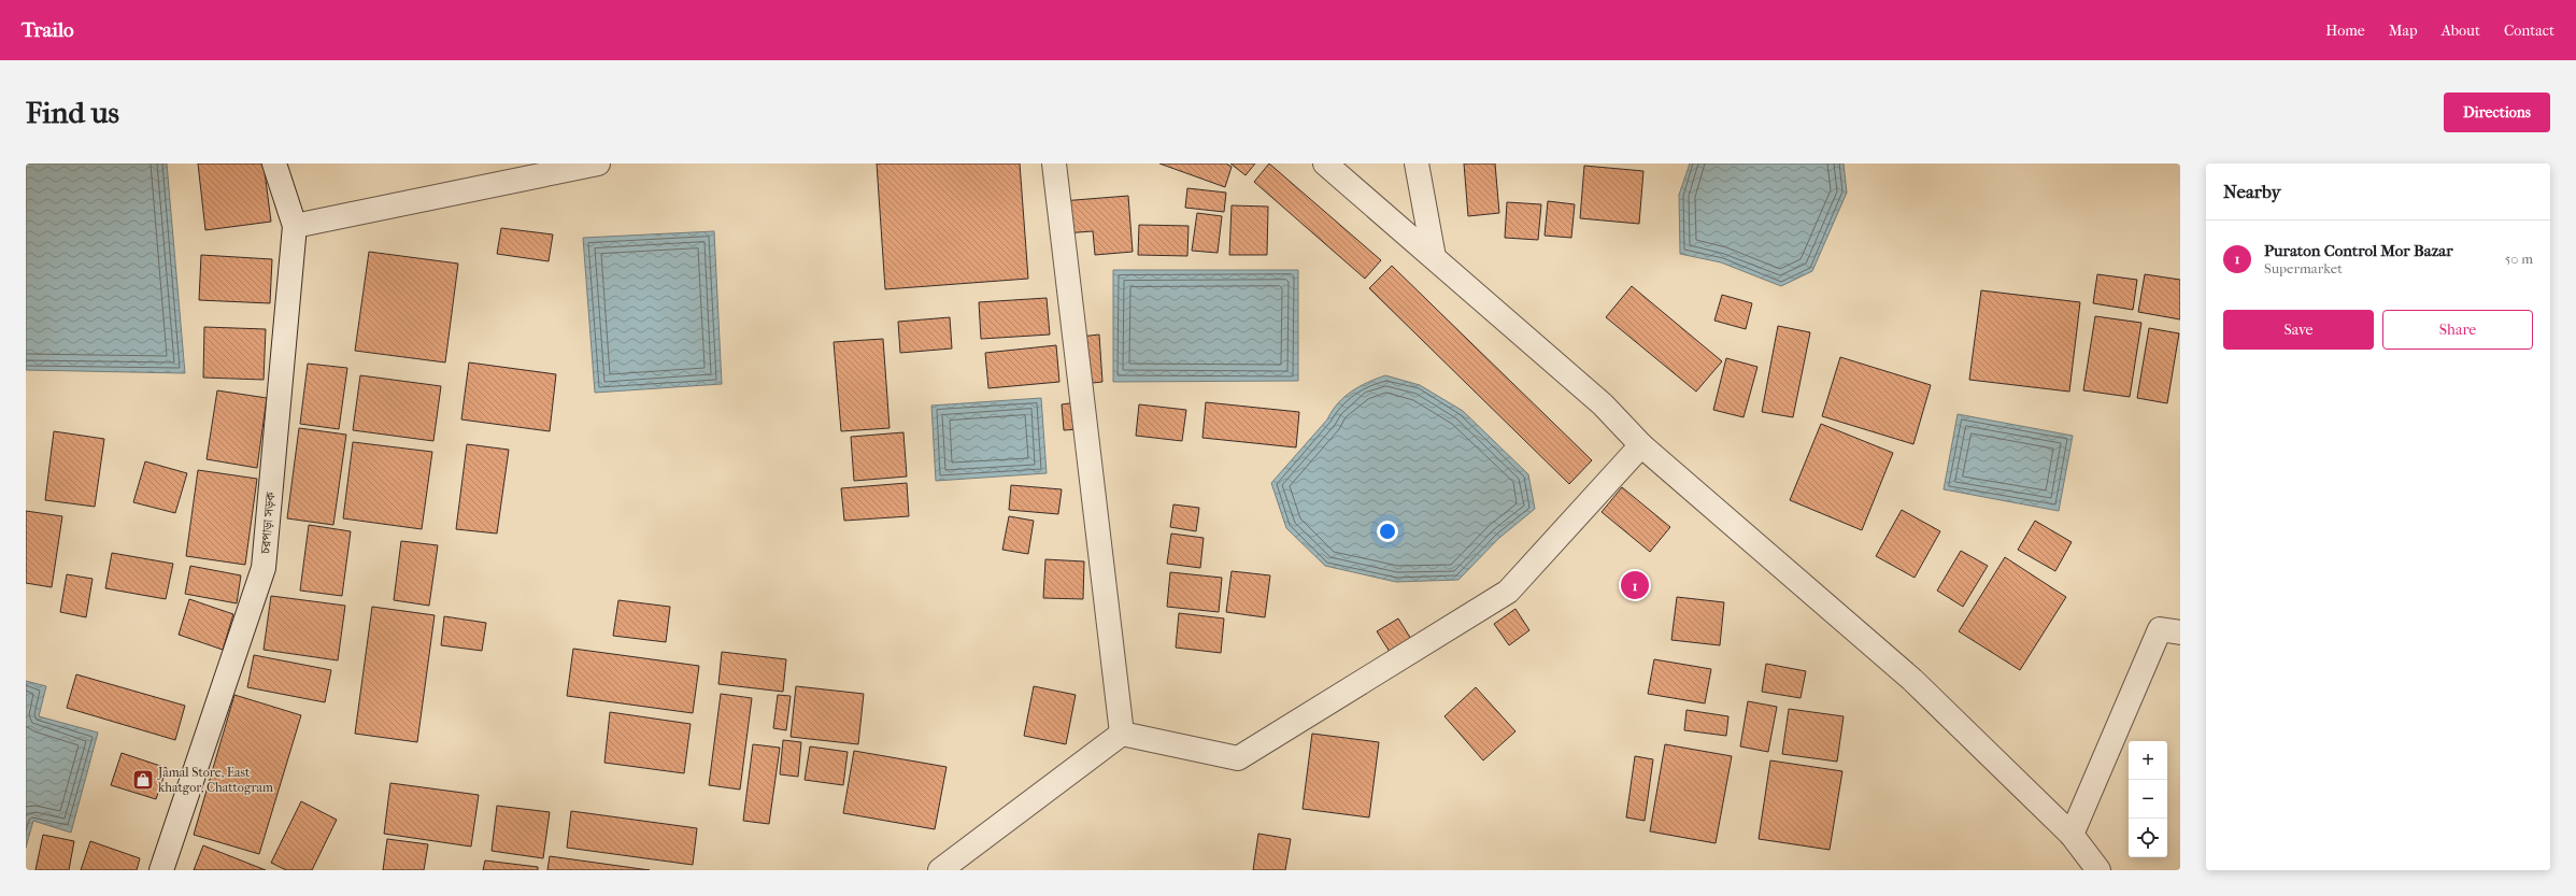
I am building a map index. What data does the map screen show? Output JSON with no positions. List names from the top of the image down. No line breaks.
{"streets":{"street":["চরপাড়া সড়ক"]},"places":{"shop":["Jamal Store, East khatgor, Chattogram"]},"page":{"header":"Trailo","nav":["Home","Map","About","Contact"],"buttons":["Directions",["Save","Share"]],"title":"Find us","heading":"Nearby","list":[{"mark":"1","name":"Puraton Control Mor Bazar","note":"Supermarket","value":"50 m"}],"pins":"1","map_buttons":["+","−"]}}
